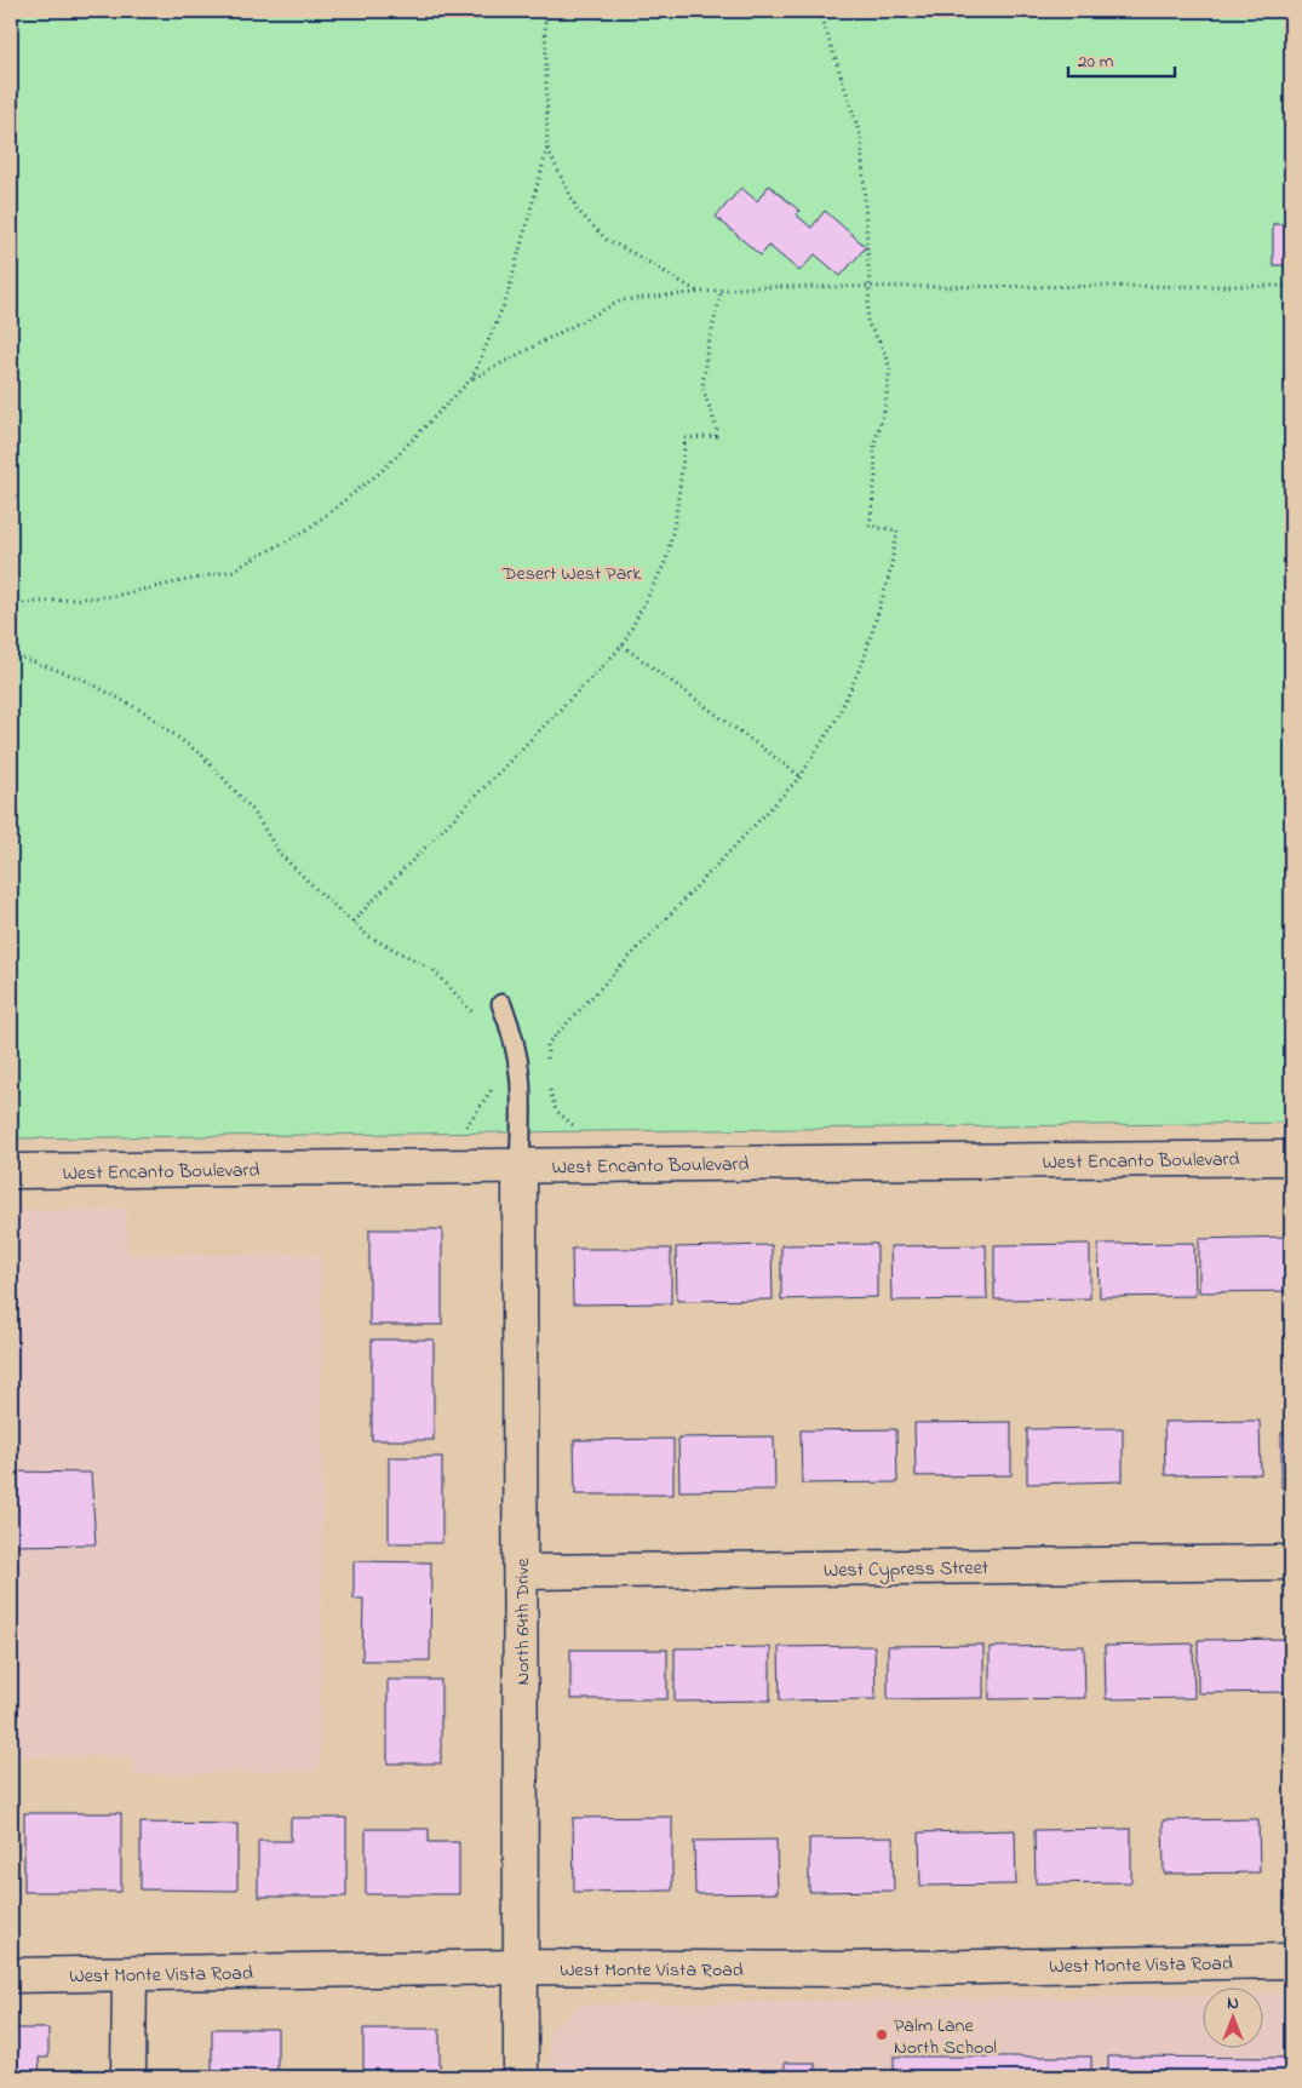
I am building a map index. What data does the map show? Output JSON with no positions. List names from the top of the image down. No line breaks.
{"streets":{"street":["West Encanto Boulevard","West Cypress Street","North 64th Drive","West Monte Vista Road"]},"crossings":[["West Encanto Boulevard","North 64th Drive"],["West Cypress Street","North 64th Drive"],["North 64th Drive","West Monte Vista Road"]],"parks":["Desert West Park"],"places":["Palm Lane North School"],"scale_bar":"20 m","north":"top"}
